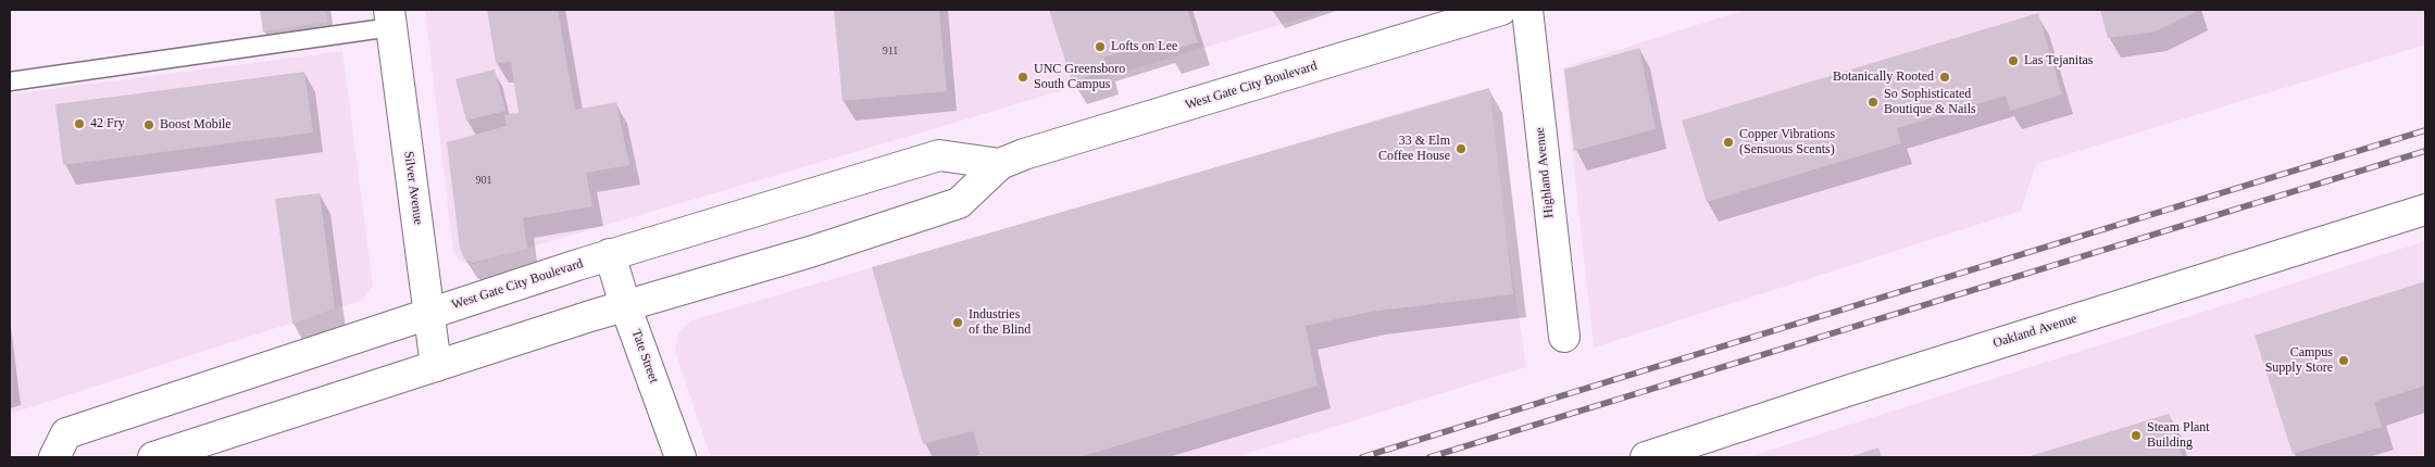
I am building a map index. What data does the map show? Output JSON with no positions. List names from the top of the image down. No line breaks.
{"streets":{"main road":["West Gate City Boulevard","Highland Avenue","Silver Avenue","Oakland Avenue","Tate Street"]},"crossings":[["West Gate City Boulevard","Silver Avenue"],["West Gate City Boulevard","Tate Street"]],"places":["Lofts on Lee","Las Tejanitas","UNC Greensboro South Campus","Botanically Rooted","So Sophisticated Boutique & Nails","42 Fry","Boost Mobile","Copper Vibrations (Sensuous Scents)","33 & Elm Coffee House","Industries of the Blind","Campus Supply Store","Steam Plant Building"],"house_numbers":["911","901"]}
